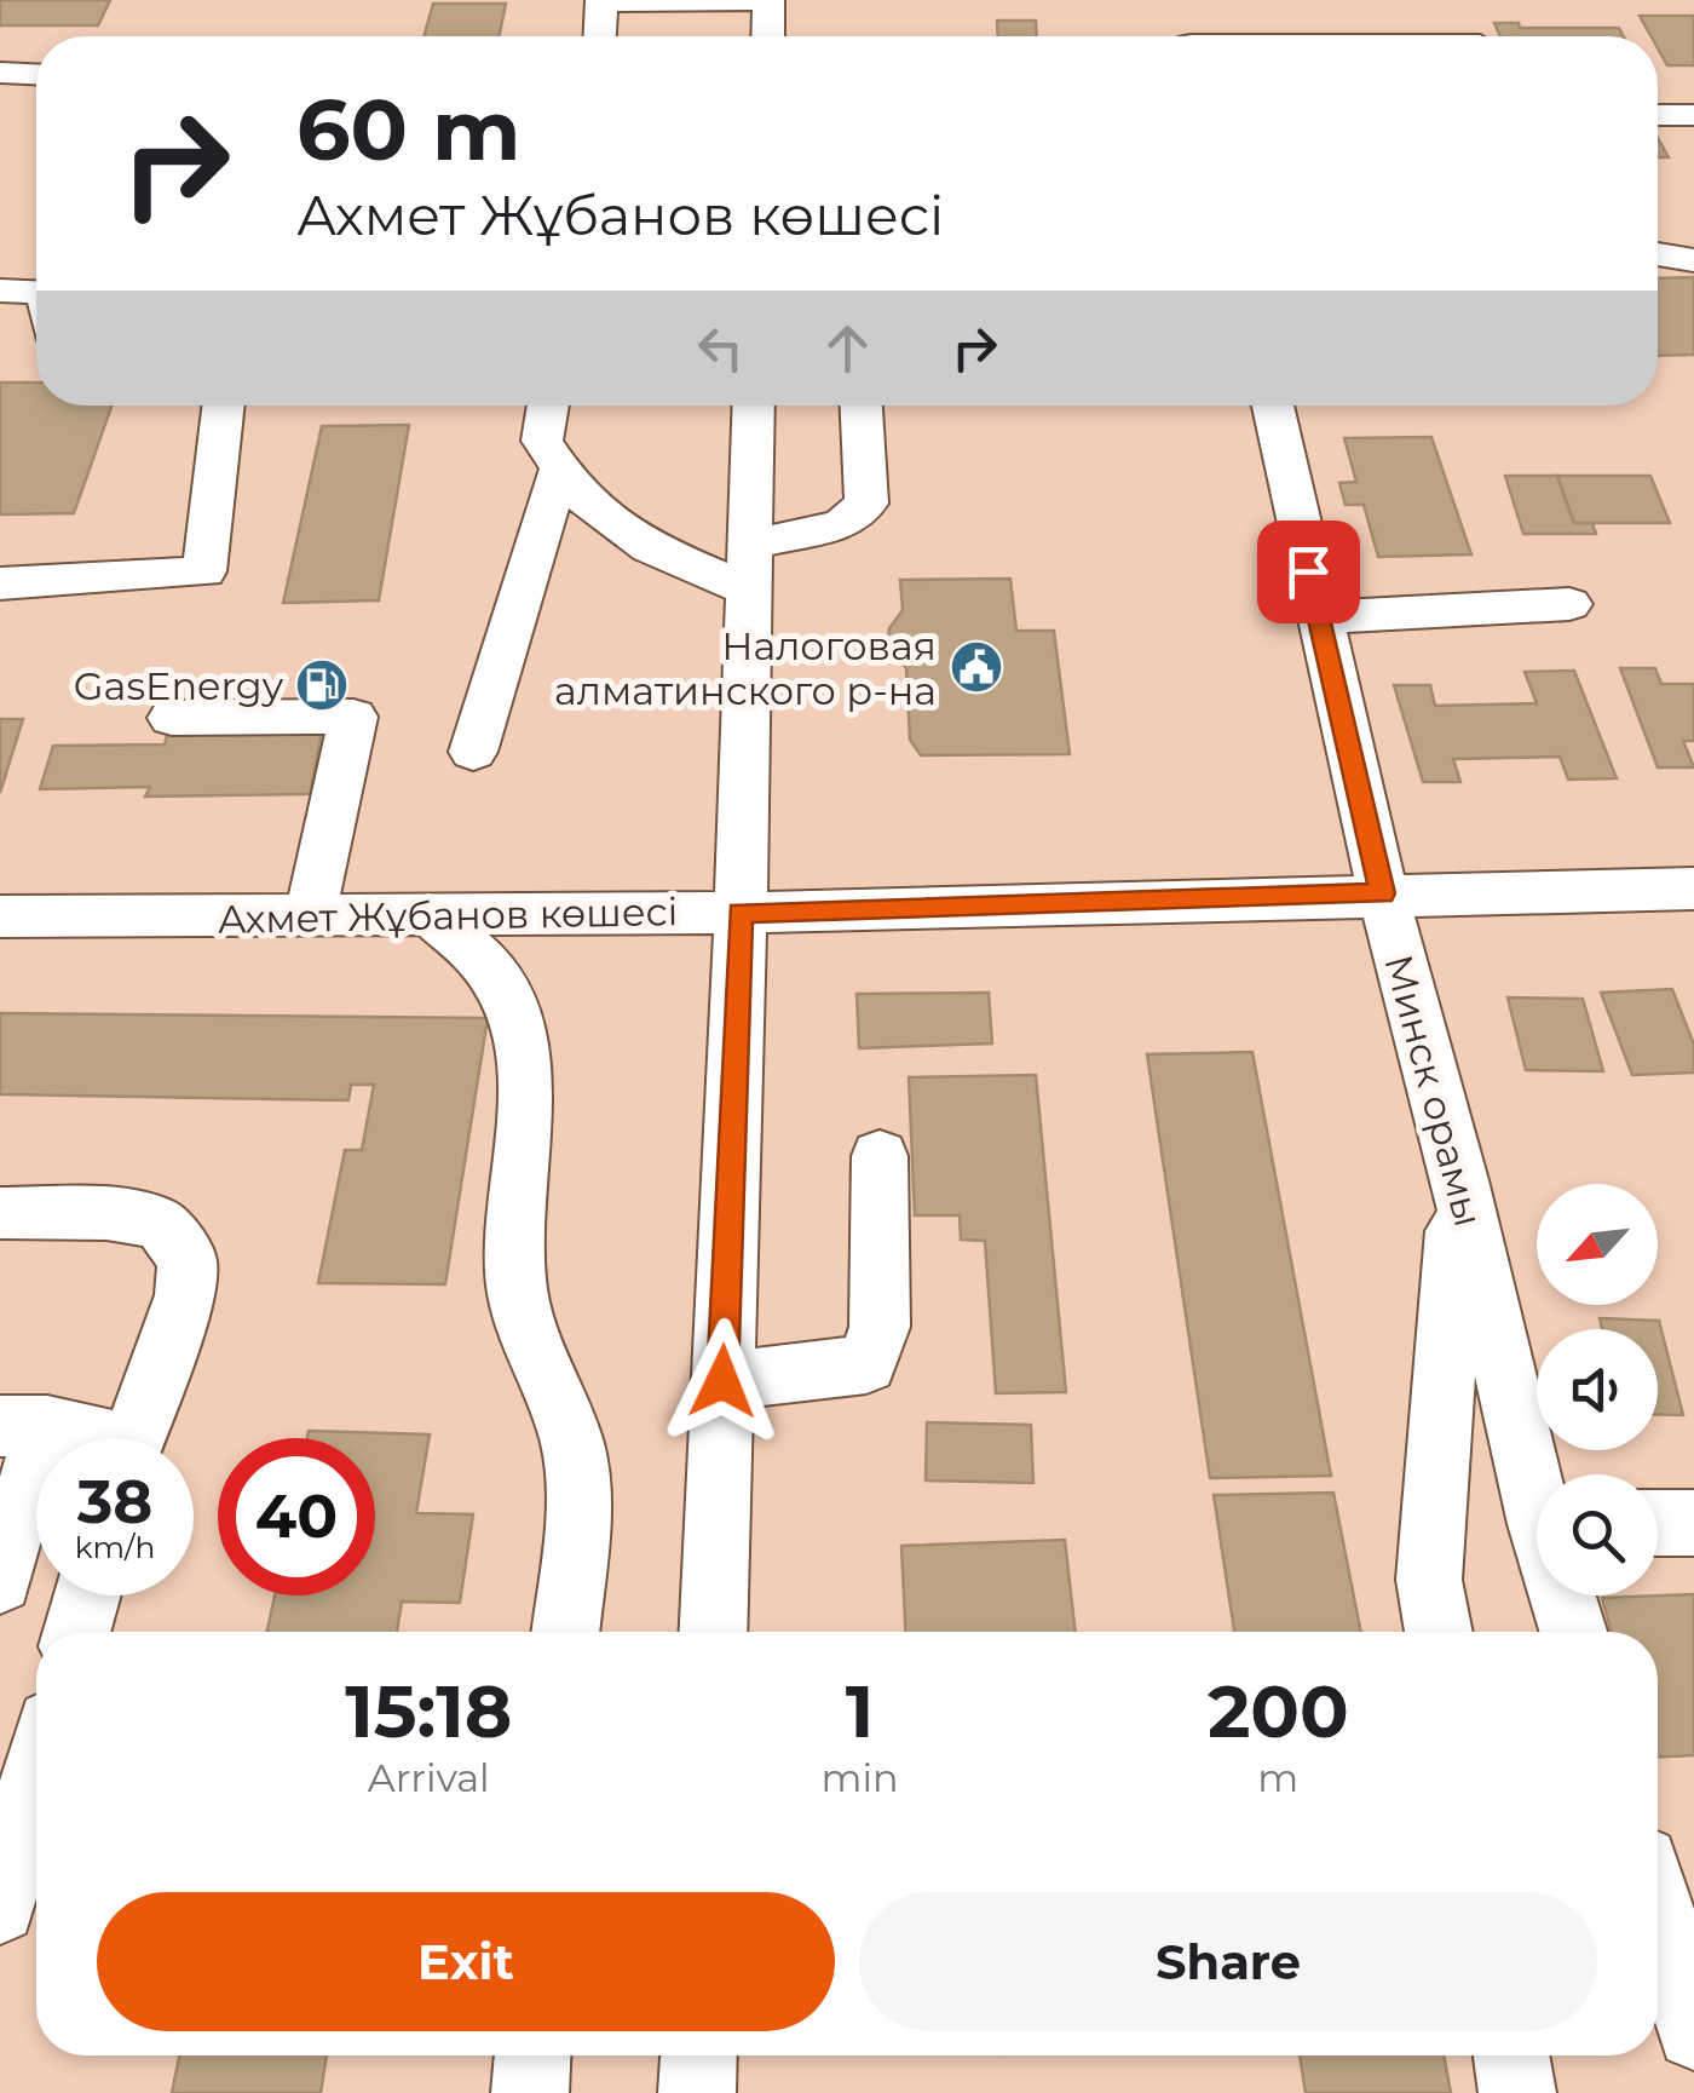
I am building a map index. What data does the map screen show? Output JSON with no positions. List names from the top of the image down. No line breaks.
{"streets":{"street":["Ахмет Жұбанов көшесі","Минск орамы"]},"crossings":[["Ахмет Жұбанов көшесі","Минск орамы"]],"places":{"public building":["Налоговая алматинского р-на"],"fuel station":["GasEnergy"]},"north":"bottom left","page":{"turn":["60 m","Ахмет Жұбанов көшесі"],"speed":"38 km/h","limit":"40","eta":["15:18","Arrival","1","min","200","m"],"buttons":["Exit","Share"]}}
